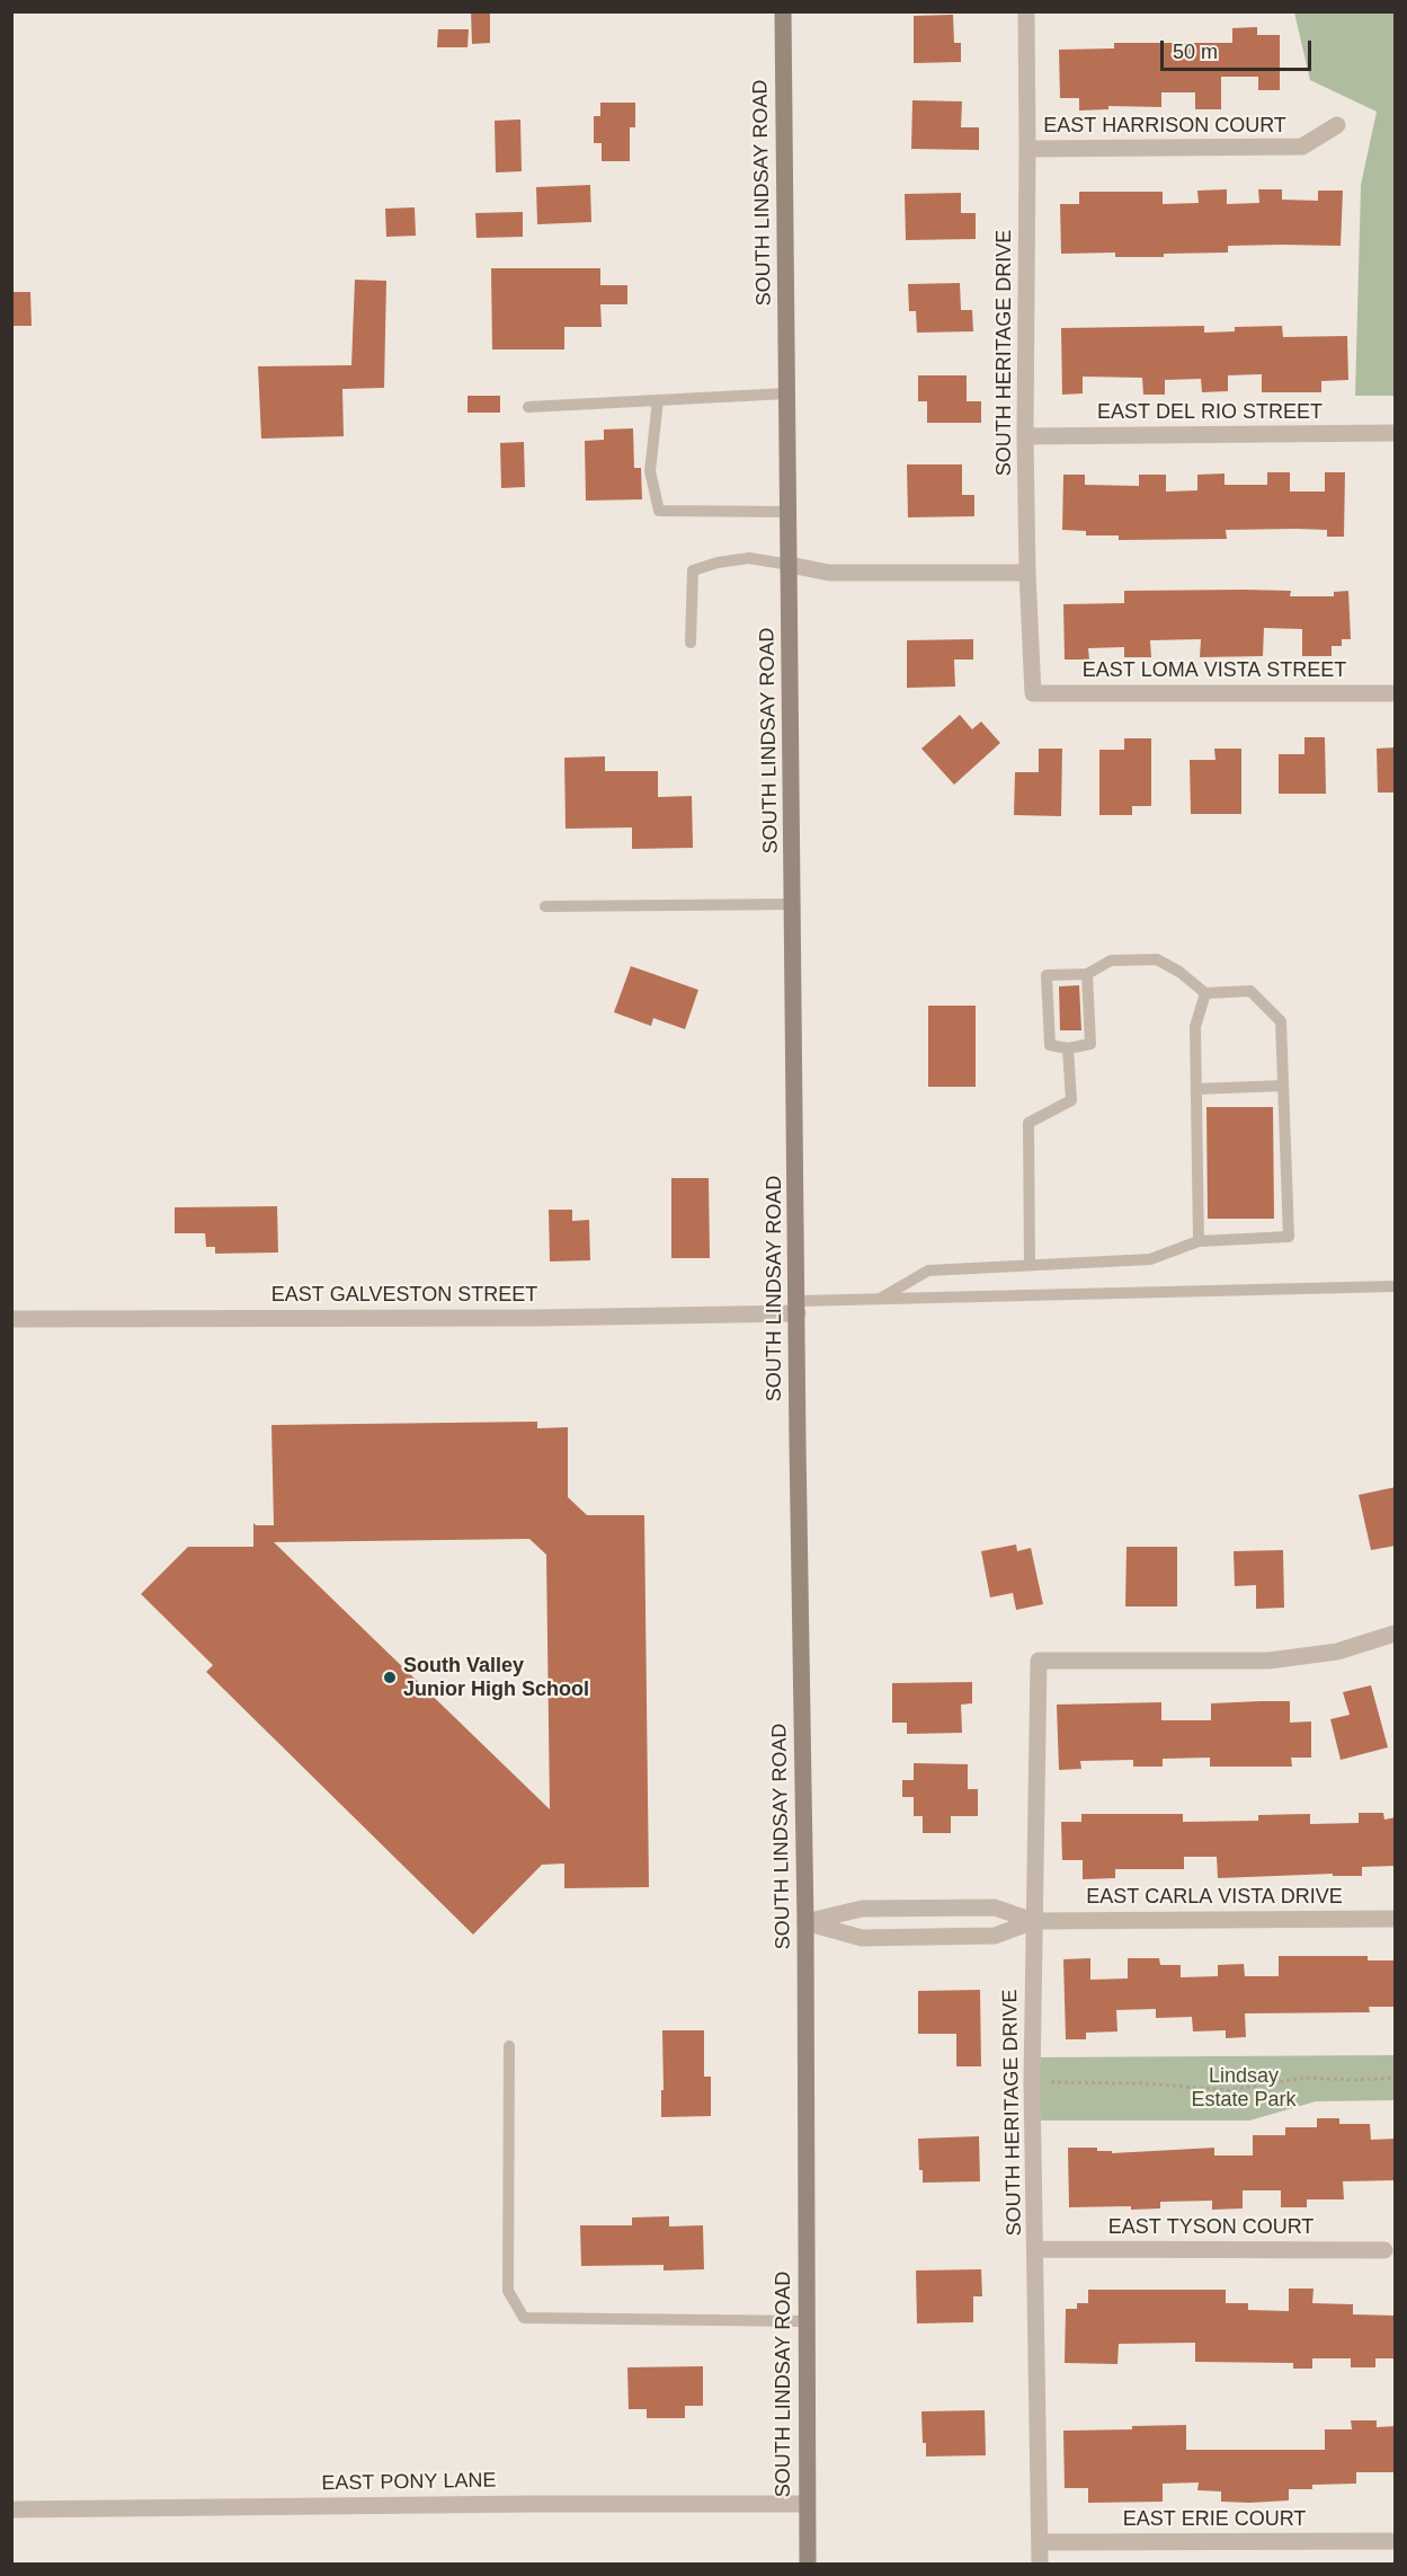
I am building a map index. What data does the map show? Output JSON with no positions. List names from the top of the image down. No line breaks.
{"streets":{"main road":["SOUTH LINDSAY ROAD"],"street":["EAST HARRISON COURT","SOUTH HERITAGE DRIVE","EAST DEL RIO STREET","EAST LOMA VISTA STREET","EAST GALVESTON STREET","EAST CARLA VISTA DRIVE","EAST TYSON COURT","EAST PONY LANE","EAST ERIE COURT"]},"crossings":[["EAST HARRISON COURT","SOUTH HERITAGE DRIVE"],["SOUTH LINDSAY ROAD","EAST GALVESTON STREET"],["SOUTH LINDSAY ROAD","EAST CARLA VISTA DRIVE"],["SOUTH LINDSAY ROAD","EAST PONY LANE"],["SOUTH HERITAGE DRIVE","EAST DEL RIO STREET"],["SOUTH HERITAGE DRIVE","EAST LOMA VISTA STREET"],["SOUTH HERITAGE DRIVE","EAST CARLA VISTA DRIVE"],["SOUTH HERITAGE DRIVE","EAST TYSON COURT"],["SOUTH HERITAGE DRIVE","EAST ERIE COURT"]],"parks":["Lindsay Estate Park"],"places":["South Valley Junior High School"],"scale_bar":"50 m"}
